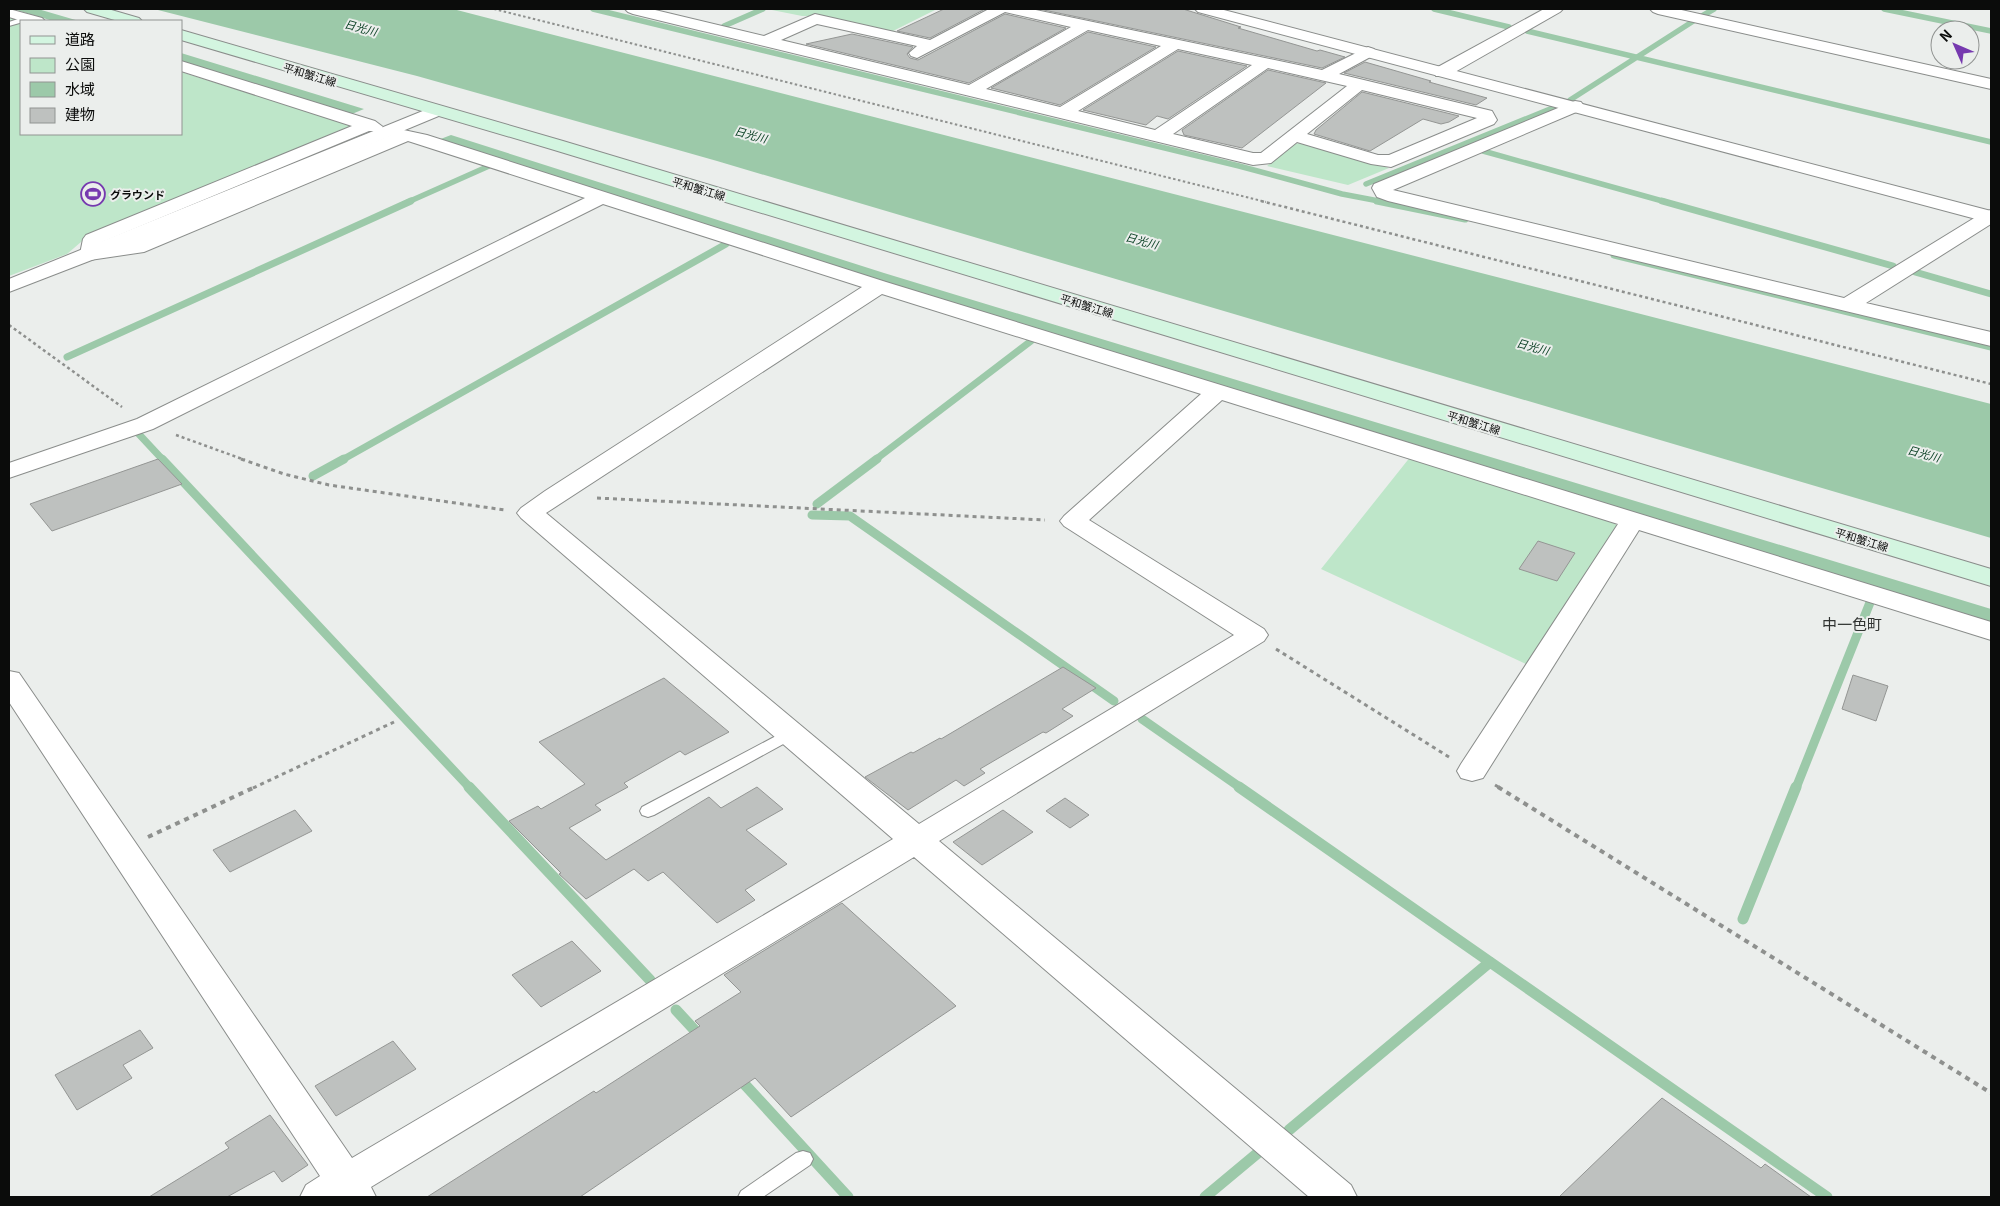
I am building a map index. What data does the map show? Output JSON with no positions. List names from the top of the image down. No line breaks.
{"streets":{"main road":["平和蟹江線"]},"districts":["中一色町"],"water":["日光川"],"places":{"sports":["グラウンド"]},"legend":["道路","公園","水域","建物"],"north":"top left"}
